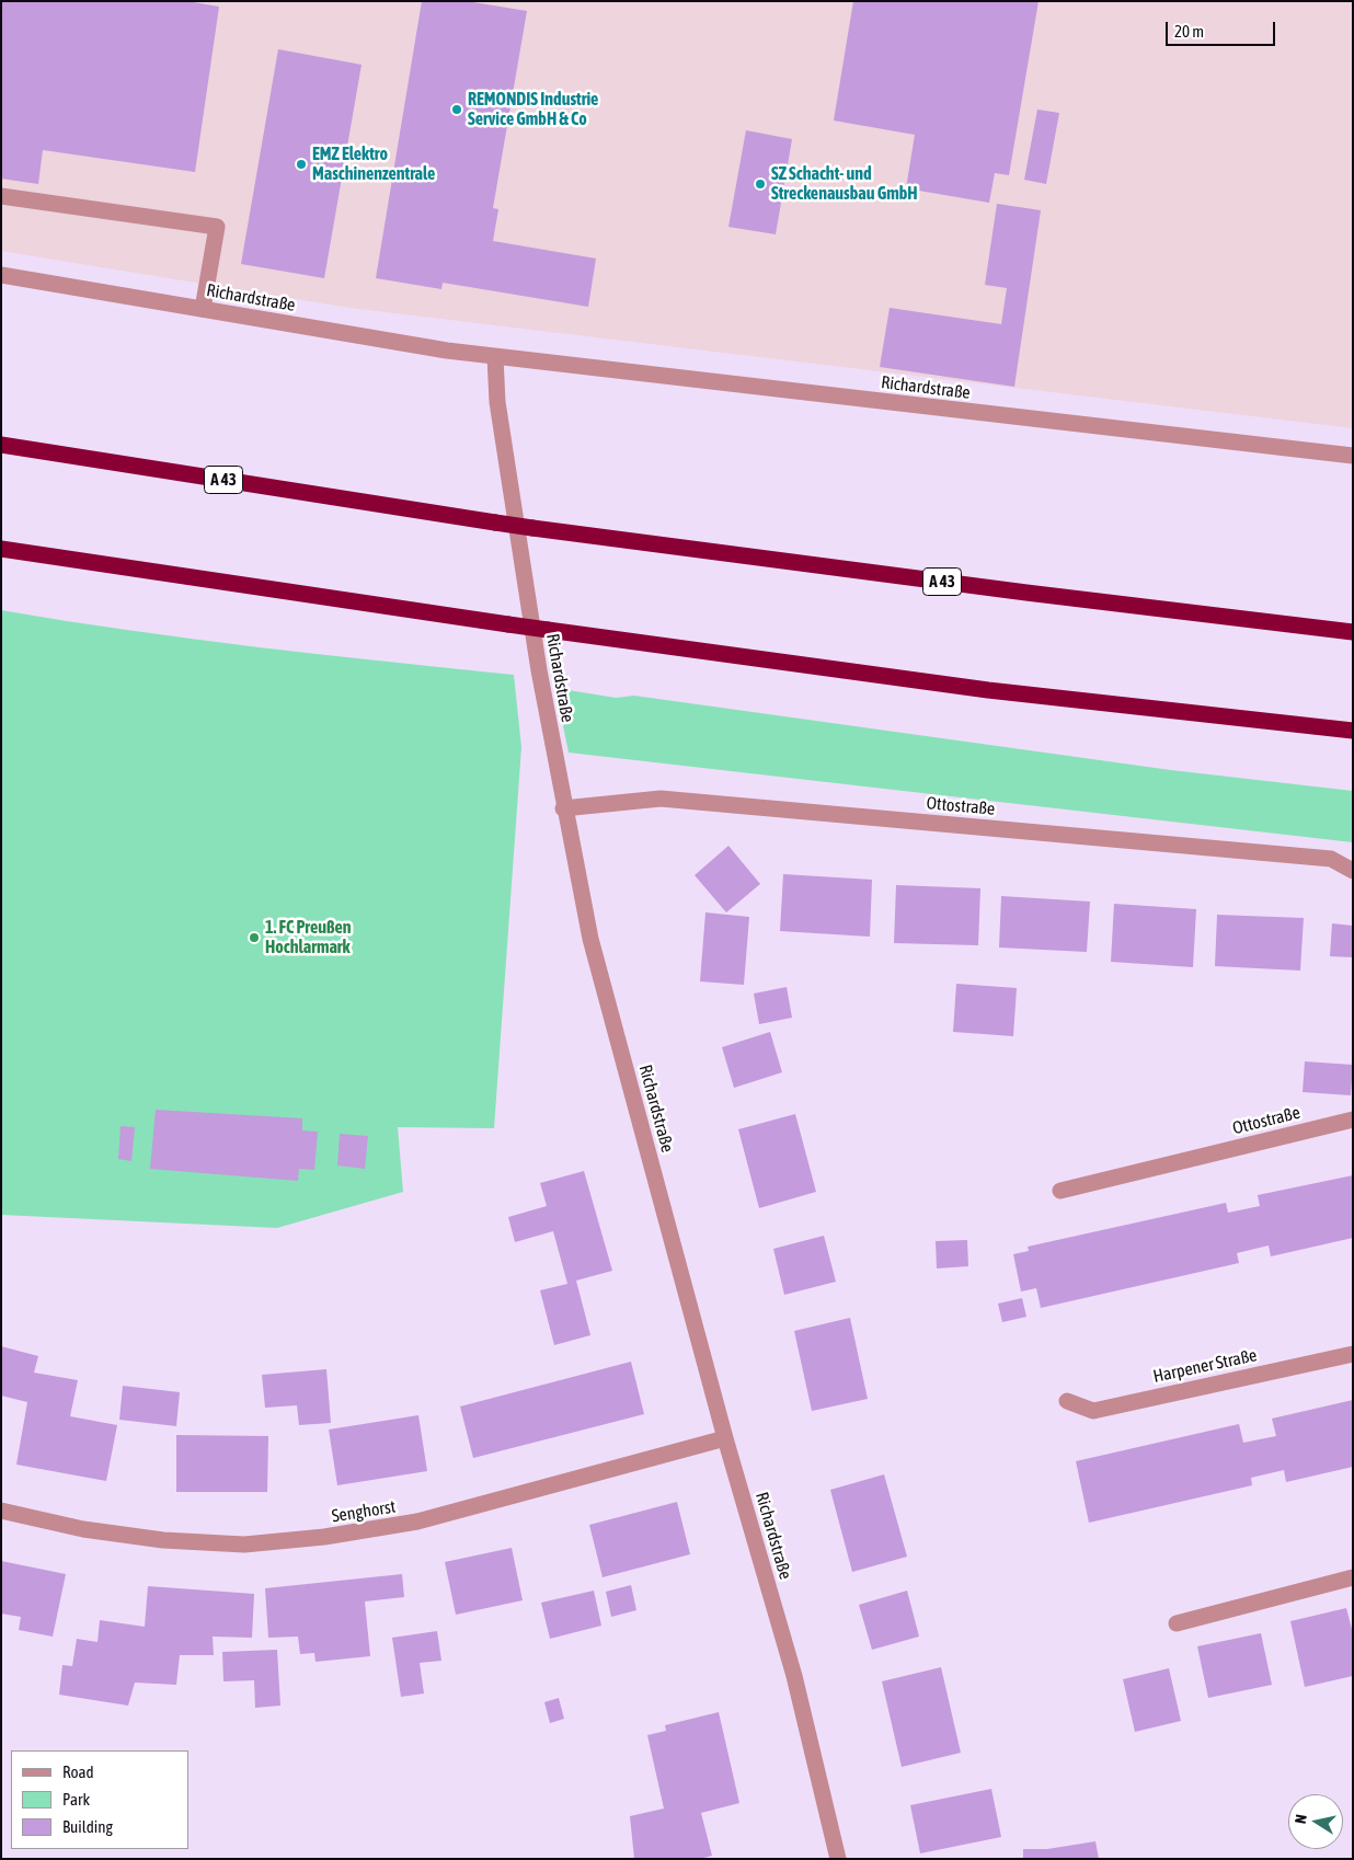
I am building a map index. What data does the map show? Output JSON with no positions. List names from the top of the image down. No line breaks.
{"streets":{"highway":["A 43"],"street":["Richardstraße","Ottostraße","Harpener Straße","Senghorst"]},"crossings":[["Richardstraße","Ottostraße"],["Richardstraße","Senghorst"]],"places":["REMONDIS Industrie Service GmbH & Co","EMZ Elektro Maschinenzentrale","SZ Schacht- und Streckenausbau GmbH","1. FC Preußen Hochlarmark"],"legend":["Road","Park","Building"],"scale_bar":"20 m","north":"left"}
